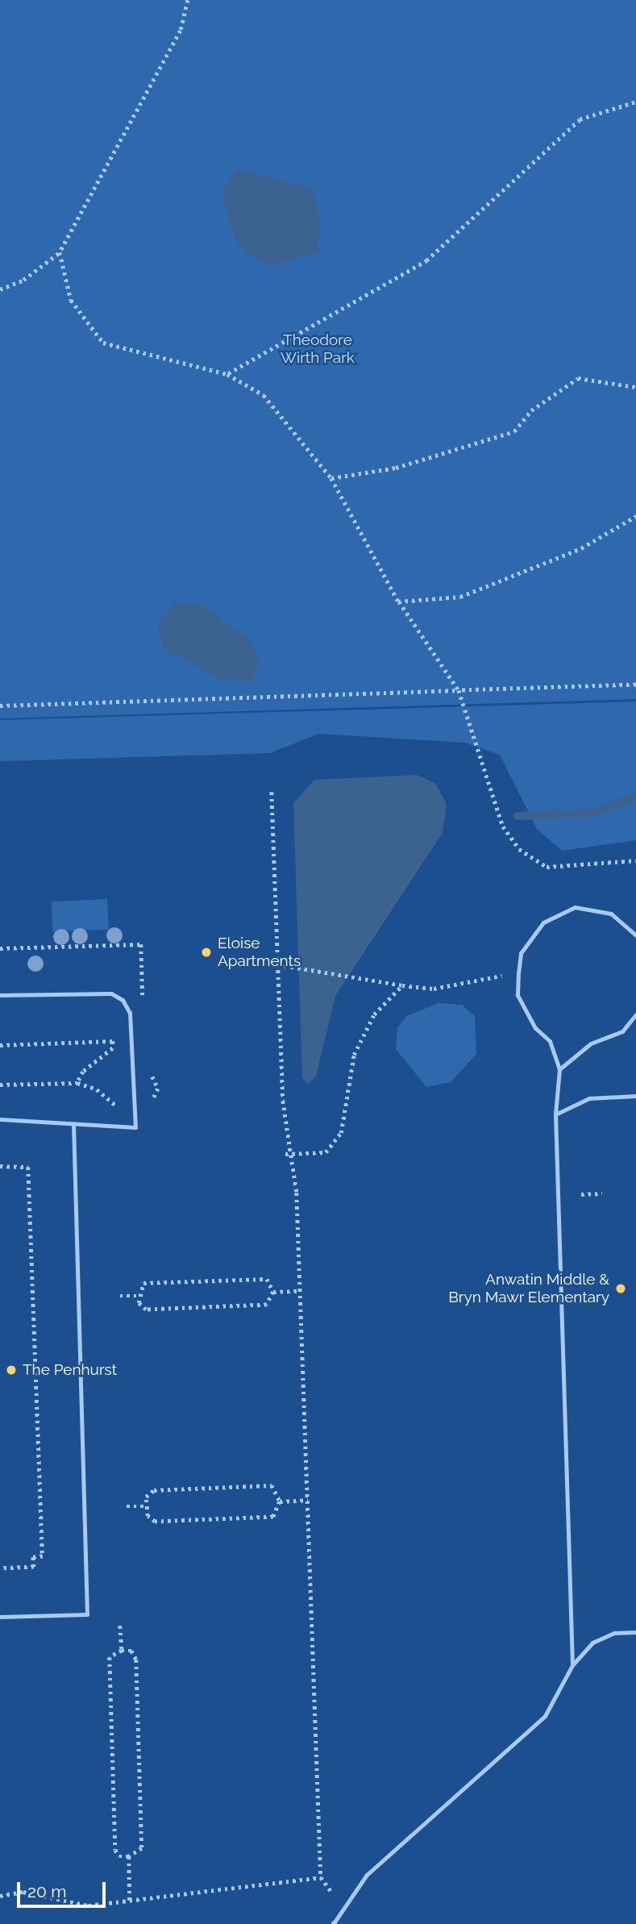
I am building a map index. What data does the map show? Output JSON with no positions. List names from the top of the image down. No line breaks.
{"parks":["Theodore Wirth Park"],"places":["Eloise Apartments","Anwatin Middle & Bryn Mawr Elementary","The Penhurst"],"scale_bar":"20 m"}
